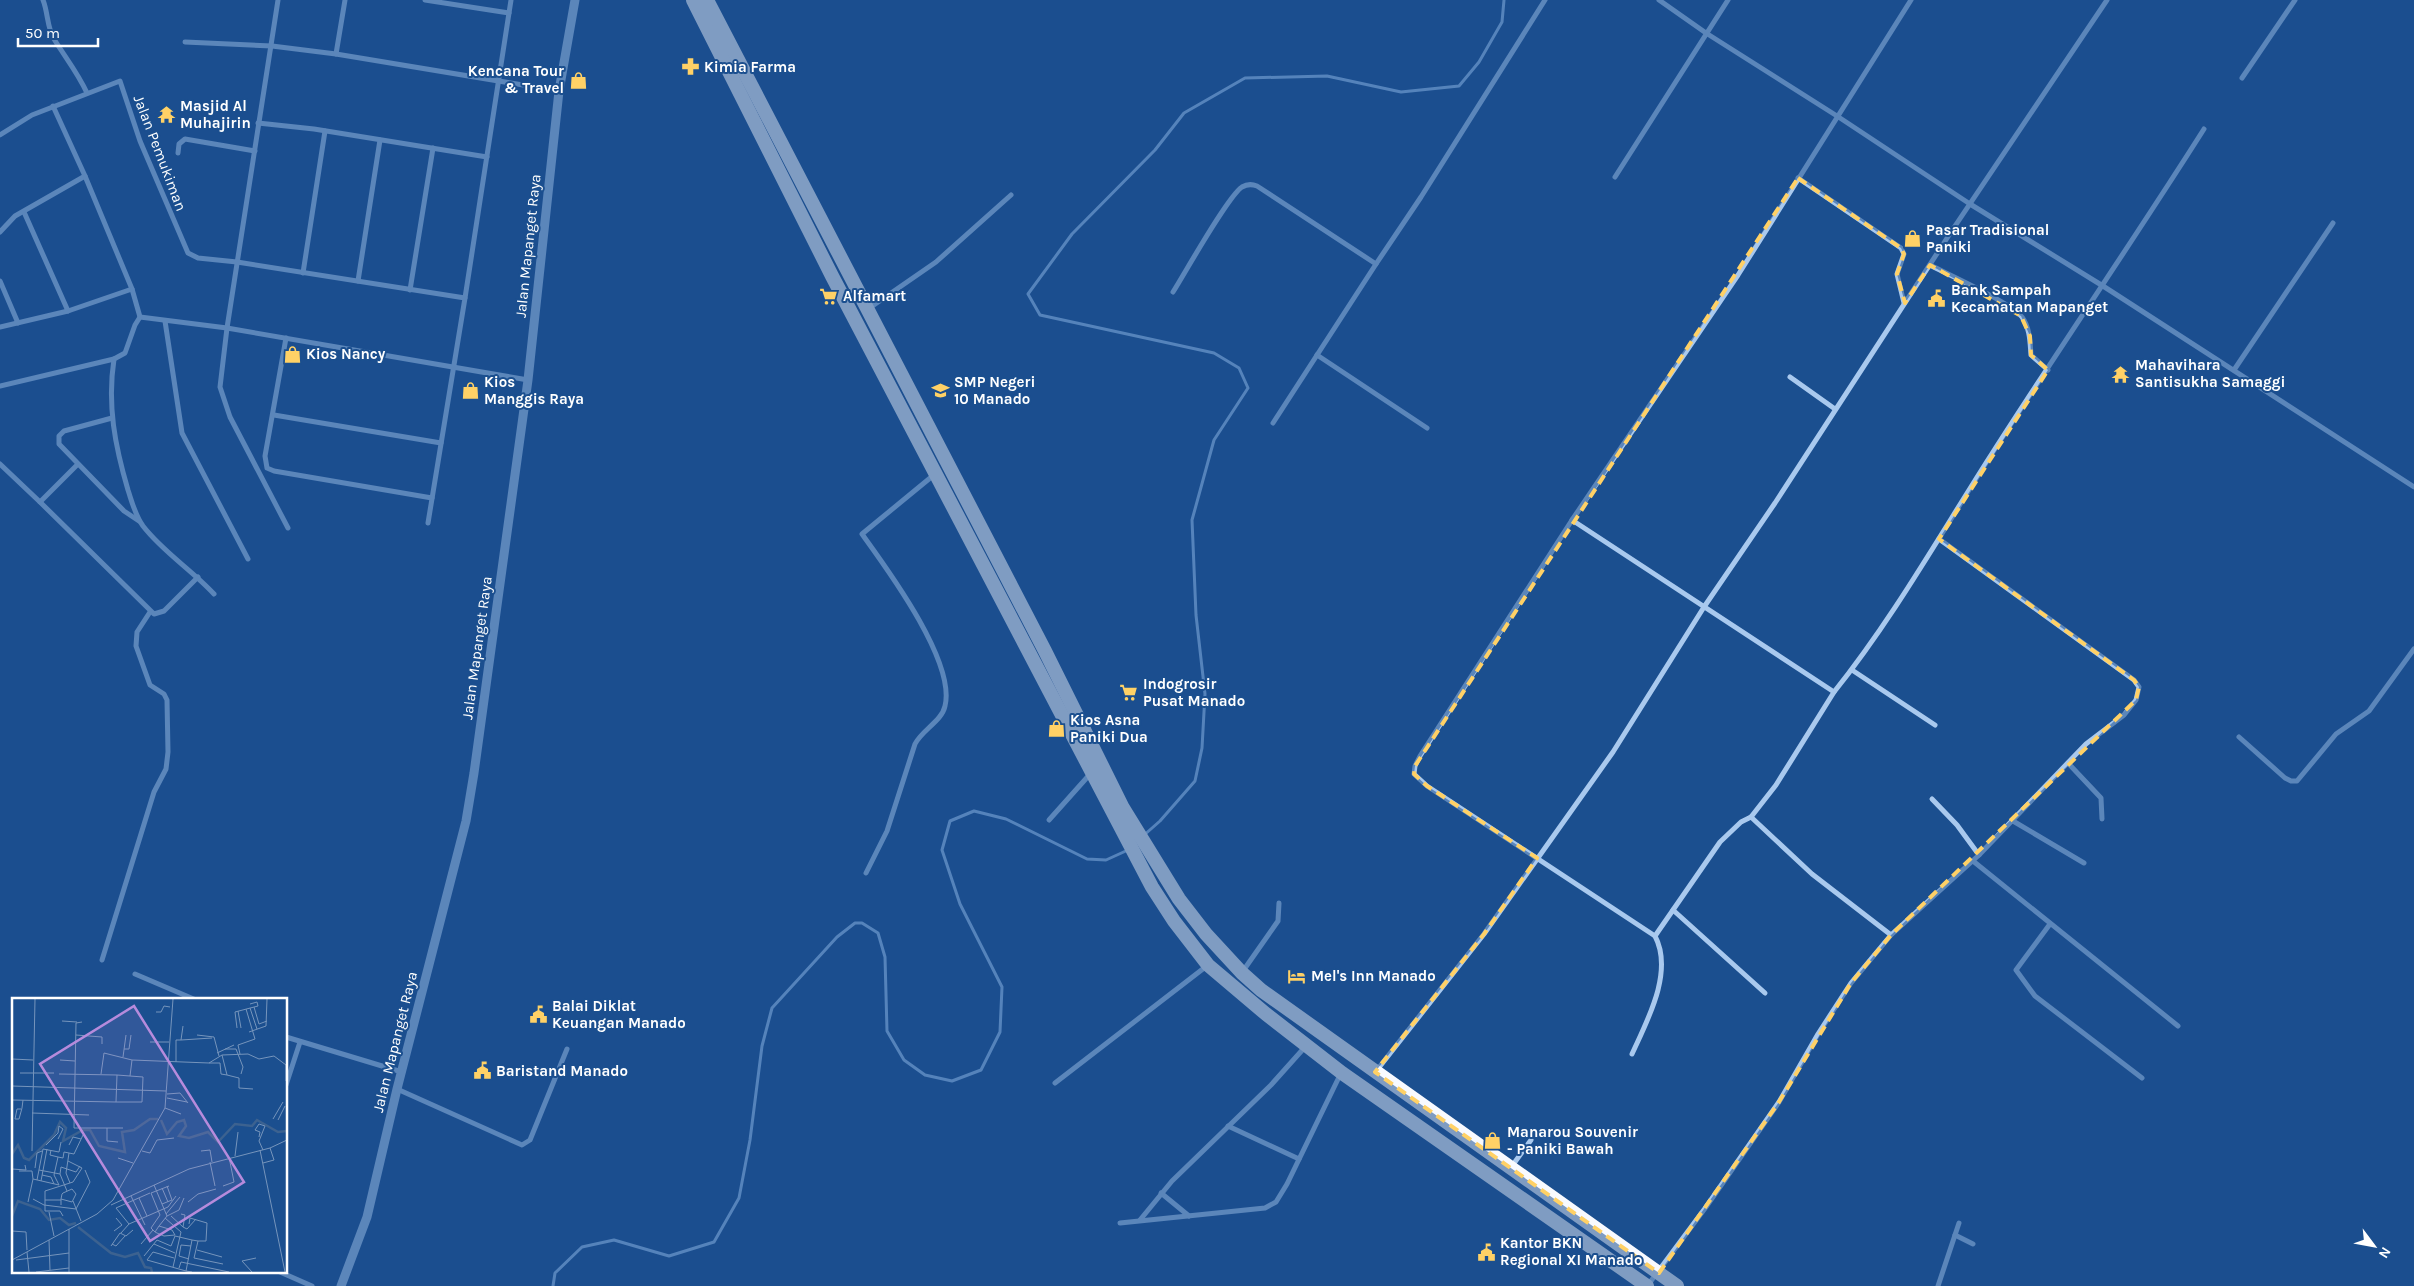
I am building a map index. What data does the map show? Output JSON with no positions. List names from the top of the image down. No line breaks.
{"streets":{"street":["Jalan Pemukiman","Jalan Mapanget Raya"]},"places":{"pharmacy":["Kimia Farma"],"shop":["Kencana Tour & Travel","Pasar Tradisional Paniki","Kios Nancy","Kios Manggis Raya","Kios Asna Paniki Dua","Manarou Souvenir - Paniki Bawah"],"temple":["Masjid Al Muhajirin","Mahavihara Santisukha Samaggi"],"supermarket":["Alfamart","Indogrosir Pusat Manado"],"public building":["Bank Sampah Kecamatan Mapanget","Balai Diklat Keuangan Manado","Baristand Manado","Kantor BKN Regional XI Manado"],"school or university":["SMP Negeri 10 Manado"],"hotel":["Mel's Inn Manado"]},"scale_bar":"50 m","north":"bottom right"}
